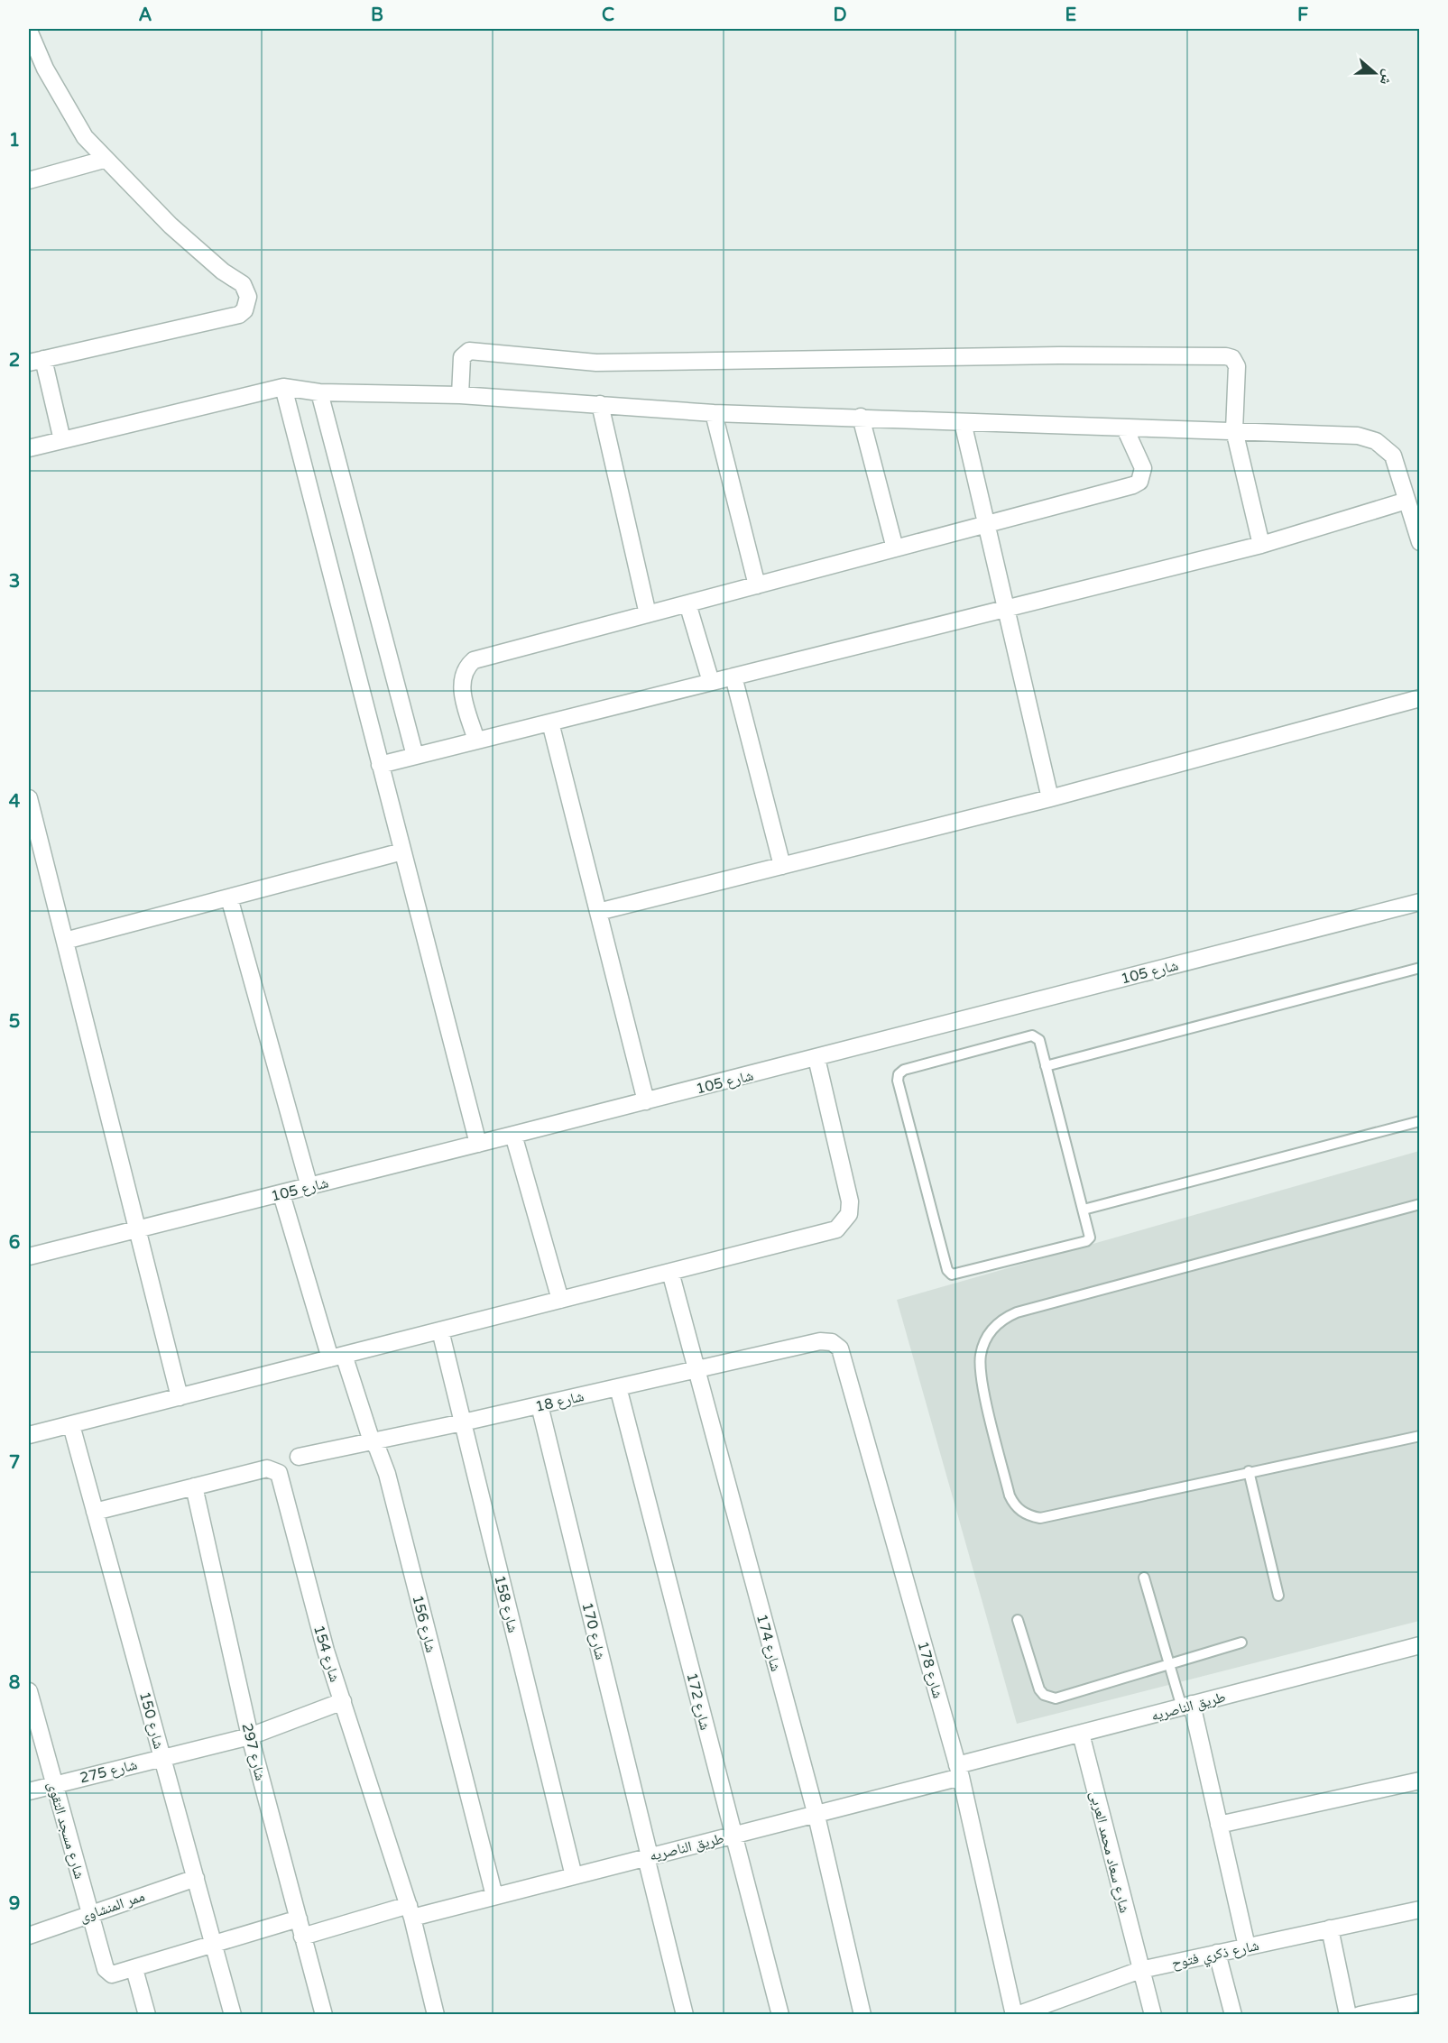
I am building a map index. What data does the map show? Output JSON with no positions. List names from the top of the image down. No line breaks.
{"streets":{"street":["شارع 105","شارع 18","شارع 158","شارع 156","شارع 170","شارع 174","شارع 154","شارع 178","شارع 172","طريق الناصريه","شارع 150","شارع 297","شارع 275","شارع مسجد التقوى","شارع سعاد محمد العربى","ممر المنشاوى","شارع ذكري فتوح"]},"crossings":[["شارع 105","شارع 156"],["شارع 18","شارع 158"],["شارع 18","شارع 156"],["شارع 18","شارع 170"],["شارع 18","شارع 174"],["شارع 18","شارع 178"],["شارع 18","شارع 172"],["شارع 158","طريق الناصريه"],["شارع 156","طريق الناصريه"],["شارع 170","طريق الناصريه"],["شارع 174","طريق الناصريه"],["شارع 154","طريق الناصريه"],["شارع 154","شارع 150"],["شارع 154","شارع 297"],["شارع 154","شارع 275"],["شارع 178","طريق الناصريه"],["شارع 178","شارع ذكري فتوح"],["شارع 172","طريق الناصريه"],["طريق الناصريه","شارع 297"],["طريق الناصريه","شارع سعاد محمد العربى"],["شارع 150","شارع 275"],["شارع 150","ممر المنشاوى"],["شارع 297","شارع 275"],["شارع 275","شارع مسجد التقوى"],["شارع مسجد التقوى","ممر المنشاوى"],["شارع سعاد محمد العربى","شارع ذكري فتوح"]],"north":"right","grid":{"columns":["A","B","C","D","E","F"],"rows":["1","2","3","4","5","6","7","8","9"]}}
